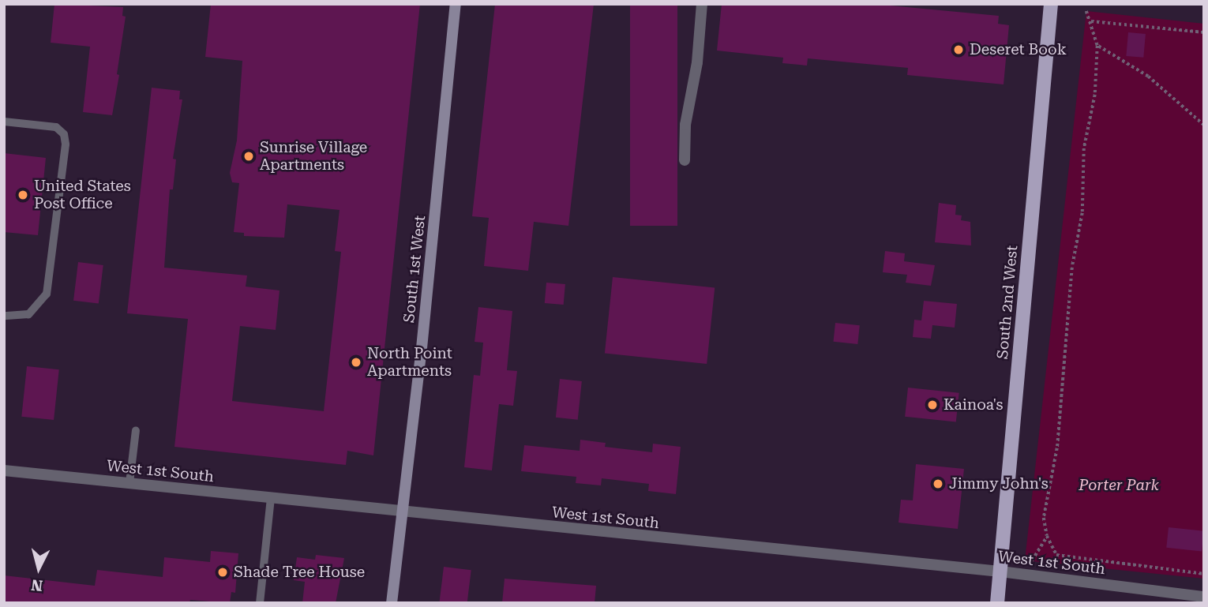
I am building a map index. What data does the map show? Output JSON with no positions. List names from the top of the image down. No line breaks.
{"streets":{"main road":["South 2nd West"],"street":["South 1st West","West 1st South"]},"crossings":[["South 1st West","West 1st South"],["South 2nd West","West 1st South"]],"parks":["Porter Park"],"places":["Deseret Book","Sunrise Village Apartments","United States Post Office","North Point Apartments","Kainoa's","Jimmy John's","Shade Tree House"],"north":"bottom"}
